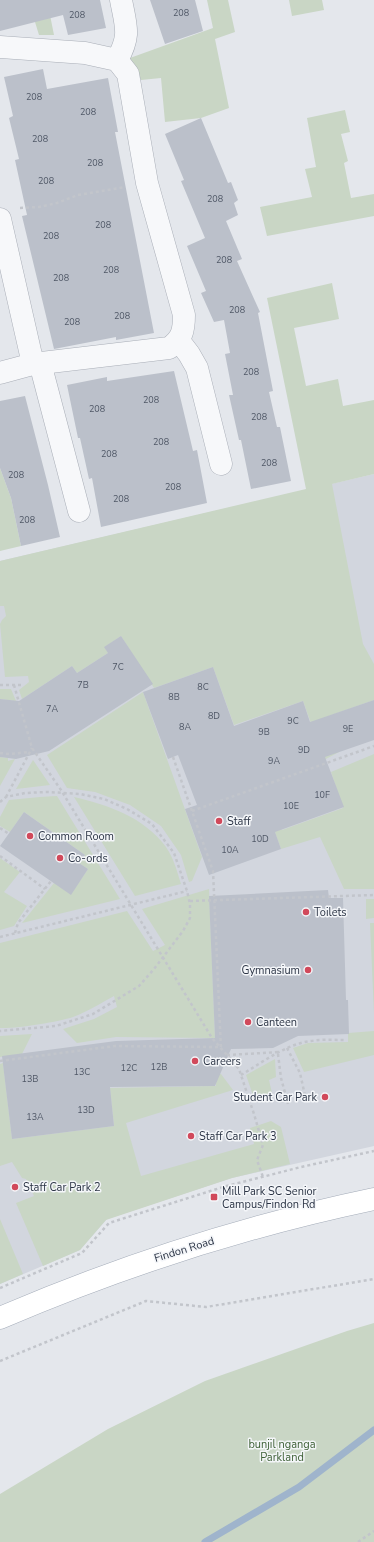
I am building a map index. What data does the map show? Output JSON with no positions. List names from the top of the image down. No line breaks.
{"streets":{"main road":["Findon Road"]},"parks":["bunjil nganga Parkland"],"places":{"other":["Staff","Common Room","Co-ords","Toilets","Gymnasium","Canteen","Careers","Student Car Park","Staff Car Park 3","Staff Car Park 2"],"transit":["Mill Park SC Senior Campus/Findon Rd"]},"house_numbers":["208","208","208","208","208","208","208","208","208","208","208","208","208","208","208","208","208","208","208","208","208","208","208","208","208","208","208","7C","7B","8C","8B","7A","8D","9C","8A","9E","9B","9D","9A","10F","10E","10D","10A","12B","12C","13C","13B","13D","13A"]}
